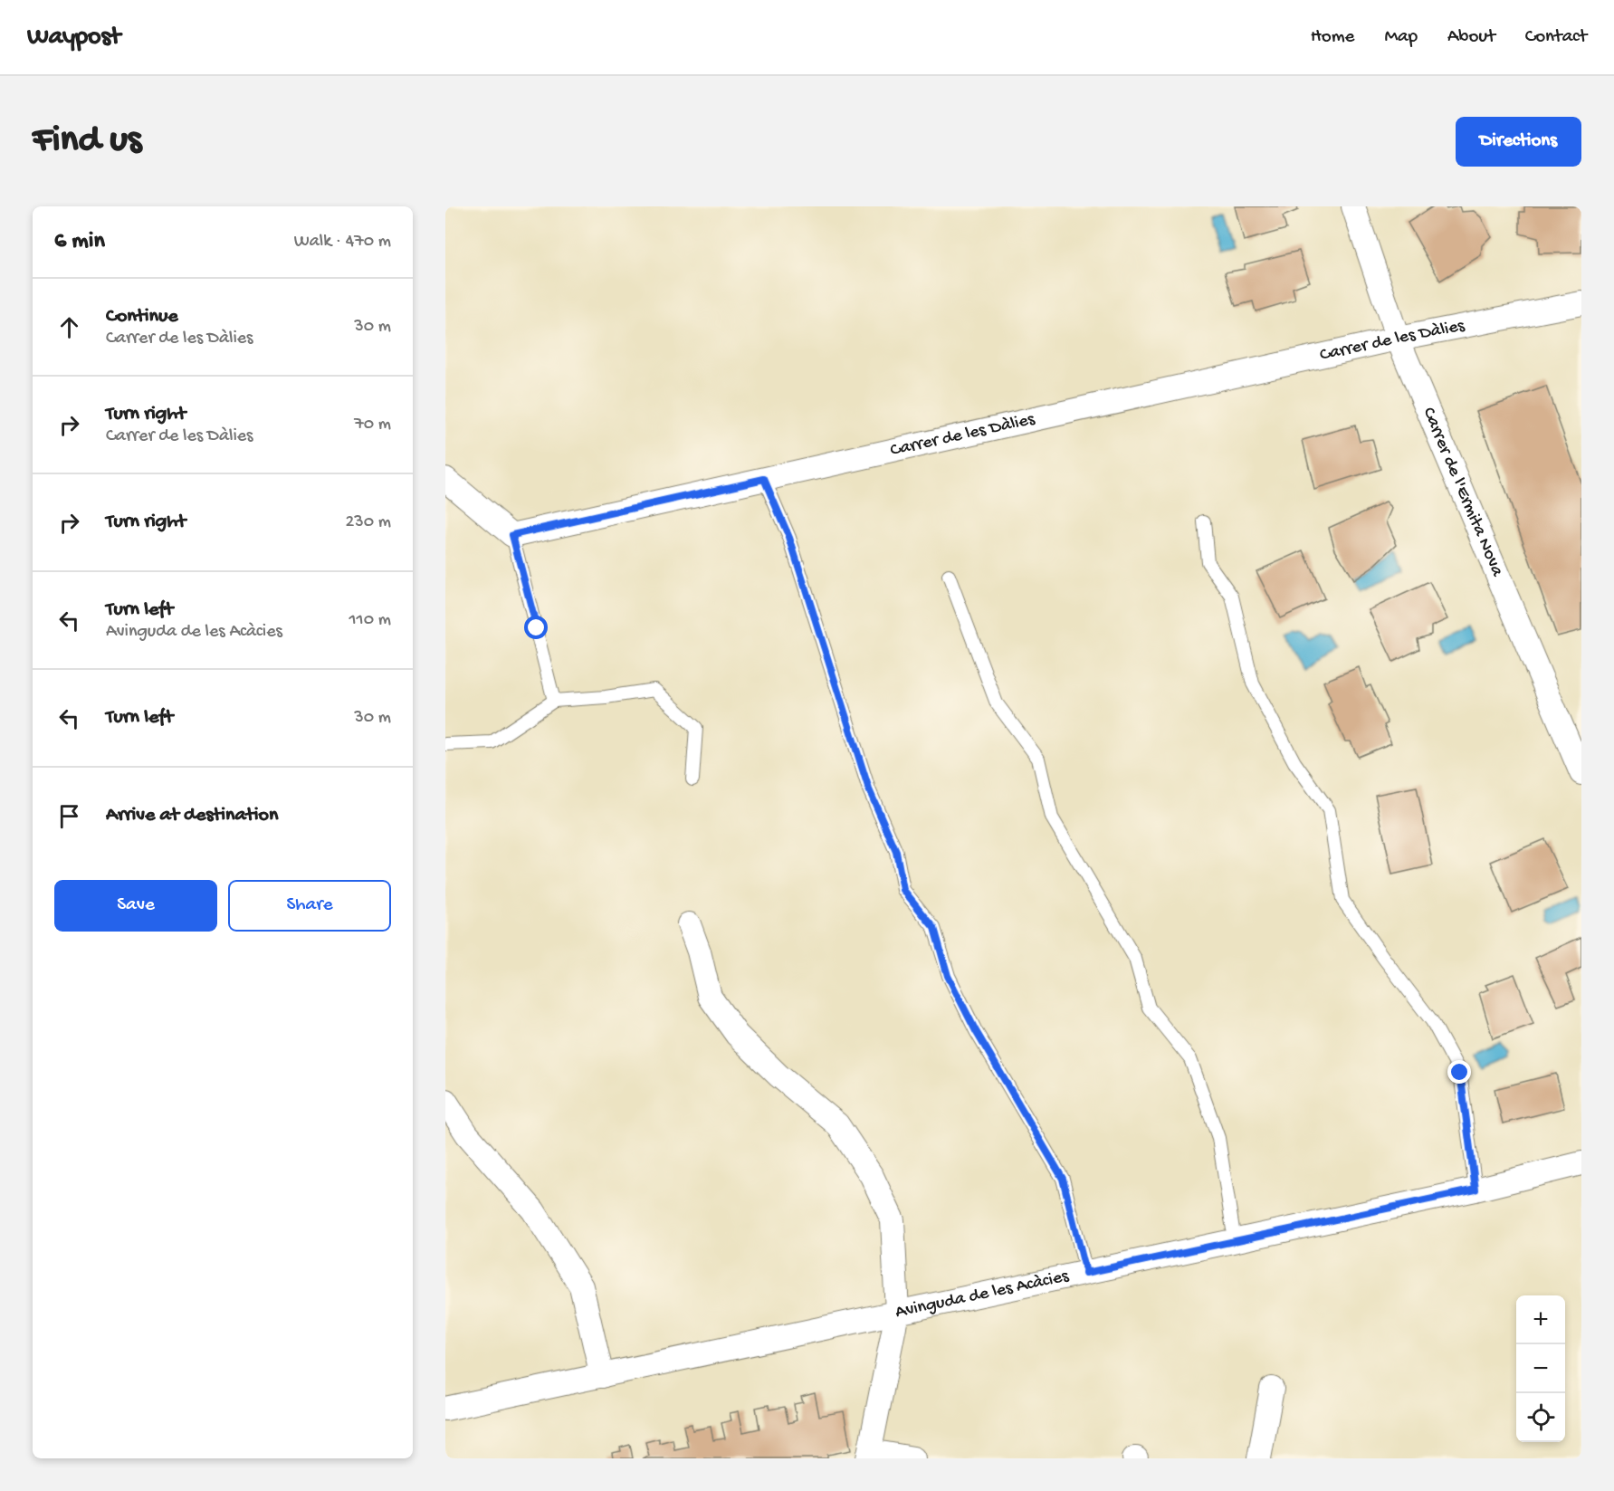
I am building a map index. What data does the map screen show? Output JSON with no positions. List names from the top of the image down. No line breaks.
{"streets":{"street":["Carrer de les Dàlies","Carrer de l'Ermita Nova","Avinguda de les Acàcies"]},"crossings":[["Carrer de les Dàlies","Carrer de l'Ermita Nova"]],"page":{"header":"Waypost","nav":["Home","Map","About","Contact"],"buttons":["Directions",["Save","Share"]],"title":"Find us","heading":["6 min","Walk · 470 m"],"list":[["Continue","Carrer de les Dàlies","30 m"],["Turn right","Carrer de les Dàlies","70 m"],["Turn right","230 m"],["Turn left","Avinguda de les Acàcies","110 m"],["Turn left","30 m"],"Arrive at destination"],"map_buttons":["+","−"]}}
